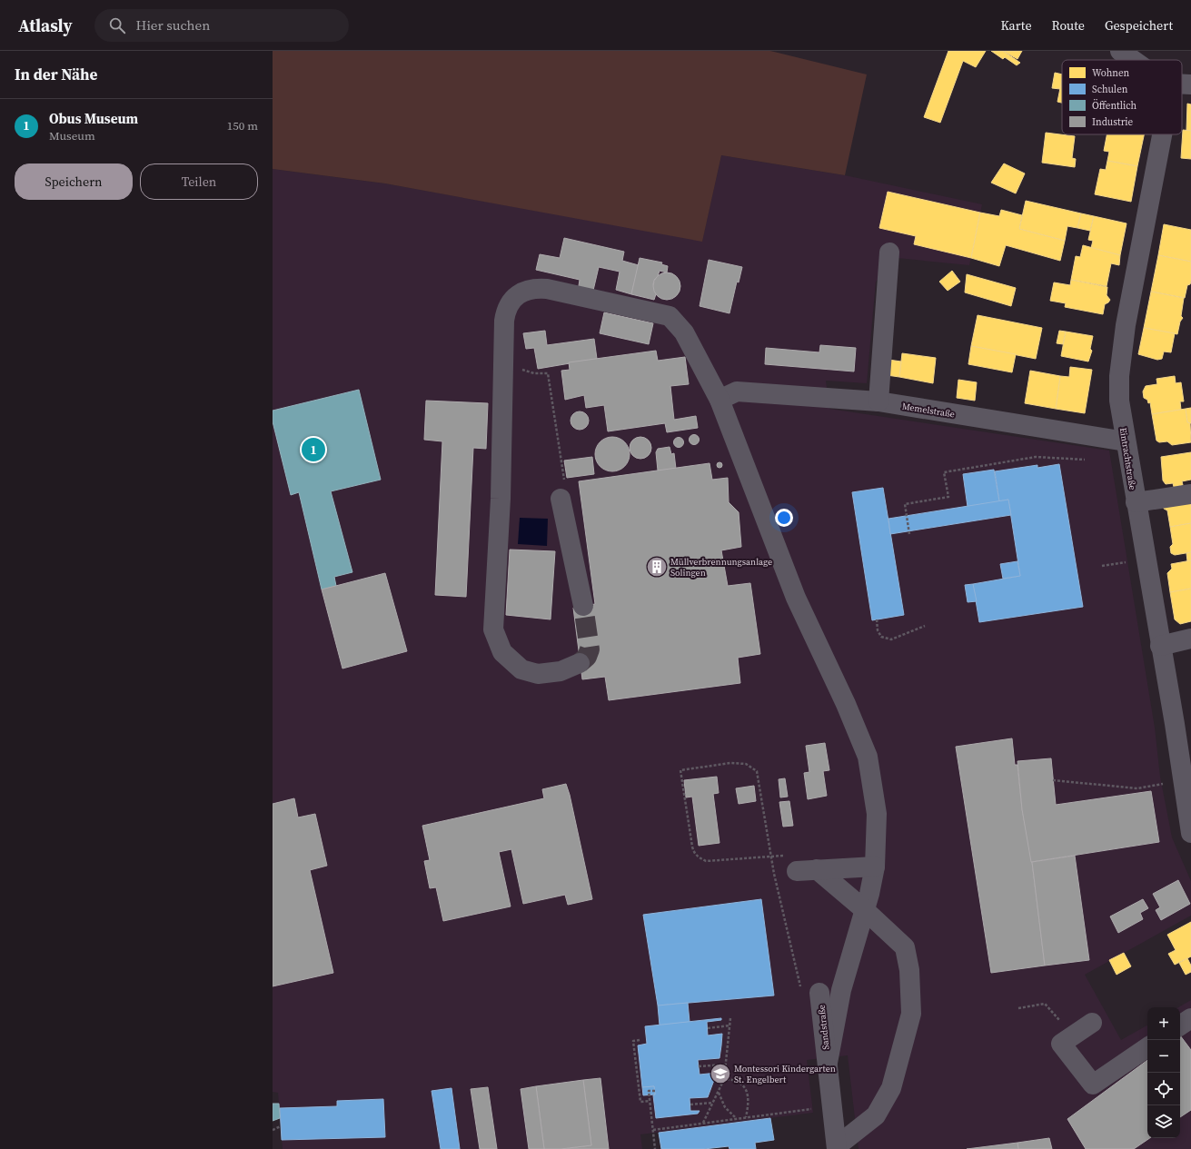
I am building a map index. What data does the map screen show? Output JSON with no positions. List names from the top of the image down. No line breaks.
{"streets":{"street":["Memelstraße","Eintrachtstraße","Sandstraße"]},"crossings":[["Memelstraße","Eintrachtstraße"]],"places":{"building":["Müllverbrennungsanlage Solingen"],"school or university":["Montessori Kindergarten St. Engelbert"]},"legend":["Wohnen","Schulen","Öffentlich","Industrie"],"page":{"header":"Atlasly","search":"Hier suchen","nav":["Karte","Route","Gespeichert"],"heading":"In der Nähe","list":[{"mark":"1","name":"Obus Museum","note":"Museum","value":"150 m"}],"buttons":["Speichern","Teilen"],"pins":"1","map_buttons":["+","−"]}}
